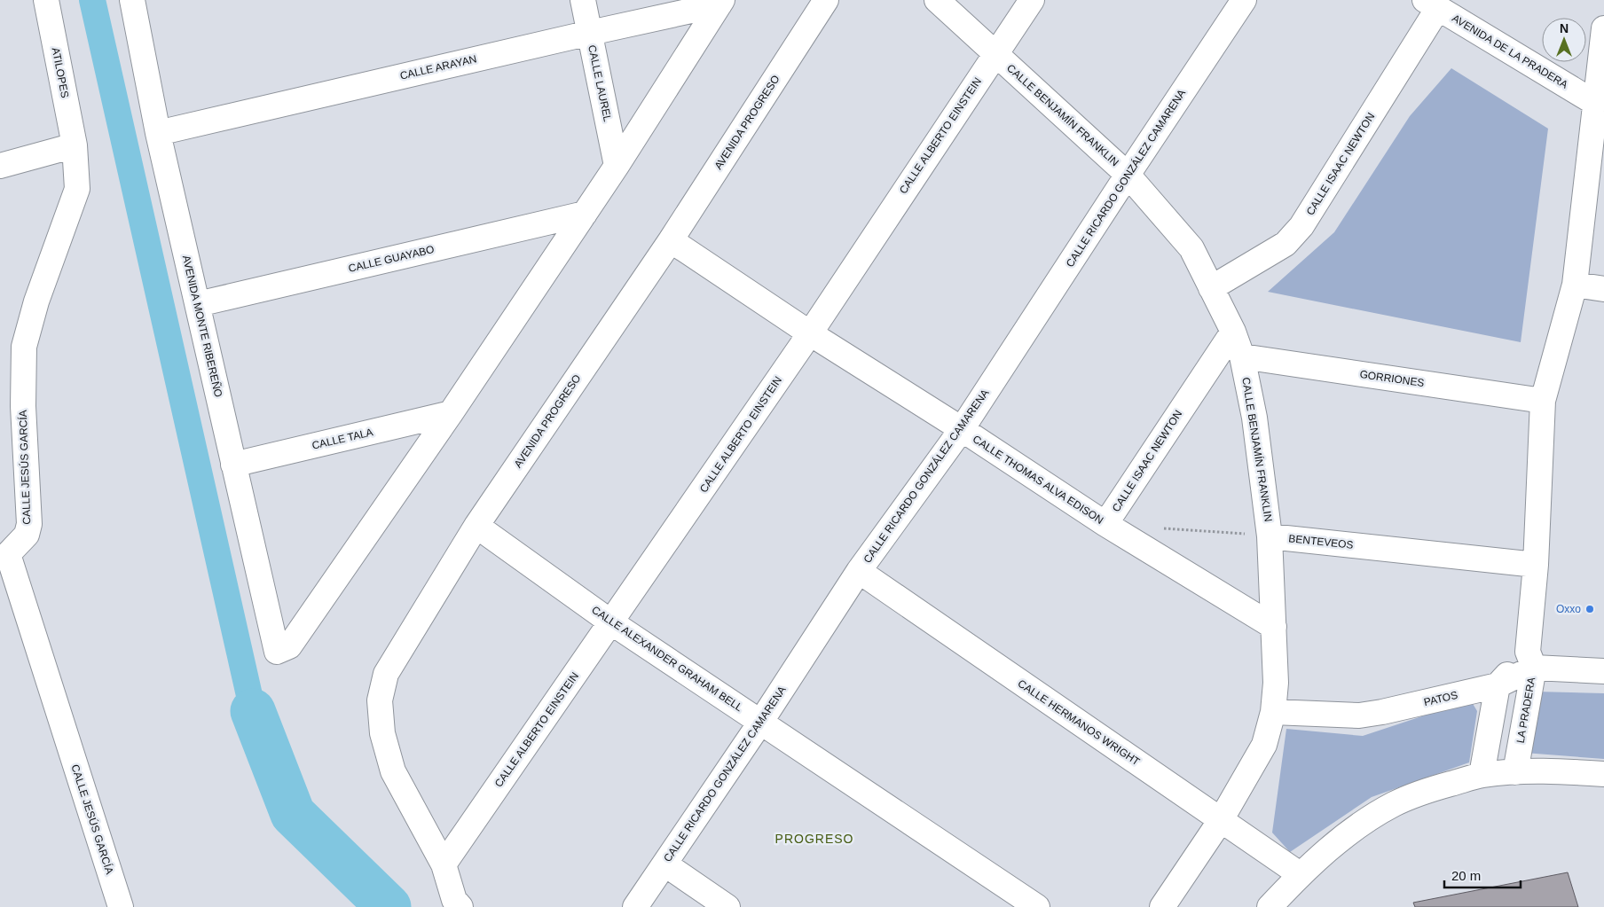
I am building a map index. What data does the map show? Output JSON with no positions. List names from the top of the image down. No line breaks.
{"streets":{"street":["AVENIDA DE LA PRADERA","CALLE ARAYAN","ATILOPES","CALLE LAUREL","CALLE BENJAMÍN FRANKLIN","AVENIDA PROGRESO","CALLE ALBERTO EINSTEIN","CALLE ISAAC NEWTON","CALLE RICARDO GONZÁLEZ CAMARENA","CALLE GUAYABO","AVENIDA MONTE RIBEREÑO","GORRIONES","CALLE TALA","CALLE JESÚS GARCÍA","CALLE THOMAS ALVA EDISON","BENTEVEOS","CALLE ALEXANDER GRAHAM BELL","PATOS","LA PRADERA","CALLE HERMANOS WRIGHT"]},"crossings":[["AVENIDA DE LA PRADERA","CALLE ISAAC NEWTON"],["CALLE ARAYAN","CALLE LAUREL"],["CALLE ARAYAN","AVENIDA MONTE RIBEREÑO"],["ATILOPES","CALLE JESÚS GARCÍA"],["CALLE BENJAMÍN FRANKLIN","CALLE ALBERTO EINSTEIN"],["CALLE BENJAMÍN FRANKLIN","CALLE ISAAC NEWTON"],["CALLE BENJAMÍN FRANKLIN","CALLE RICARDO GONZÁLEZ CAMARENA"],["CALLE BENJAMÍN FRANKLIN","GORRIONES"],["CALLE BENJAMÍN FRANKLIN","CALLE THOMAS ALVA EDISON"],["CALLE BENJAMÍN FRANKLIN","BENTEVEOS"],["CALLE BENJAMÍN FRANKLIN","PATOS"],["CALLE BENJAMÍN FRANKLIN","CALLE HERMANOS WRIGHT"],["AVENIDA PROGRESO","CALLE ALBERTO EINSTEIN"],["AVENIDA PROGRESO","CALLE THOMAS ALVA EDISON"],["AVENIDA PROGRESO","CALLE ALEXANDER GRAHAM BELL"],["CALLE ALBERTO EINSTEIN","CALLE THOMAS ALVA EDISON"],["CALLE ALBERTO EINSTEIN","CALLE ALEXANDER GRAHAM BELL"],["CALLE ISAAC NEWTON","CALLE THOMAS ALVA EDISON"],["CALLE RICARDO GONZÁLEZ CAMARENA","CALLE THOMAS ALVA EDISON"],["CALLE RICARDO GONZÁLEZ CAMARENA","CALLE ALEXANDER GRAHAM BELL"],["CALLE RICARDO GONZÁLEZ CAMARENA","CALLE HERMANOS WRIGHT"],["CALLE GUAYABO","AVENIDA MONTE RIBEREÑO"],["AVENIDA MONTE RIBEREÑO","CALLE TALA"],["PATOS","LA PRADERA"]],"districts":["PROGRESO"],"places":["Oxxo"],"scale_bar":"20 m","north":"top"}
